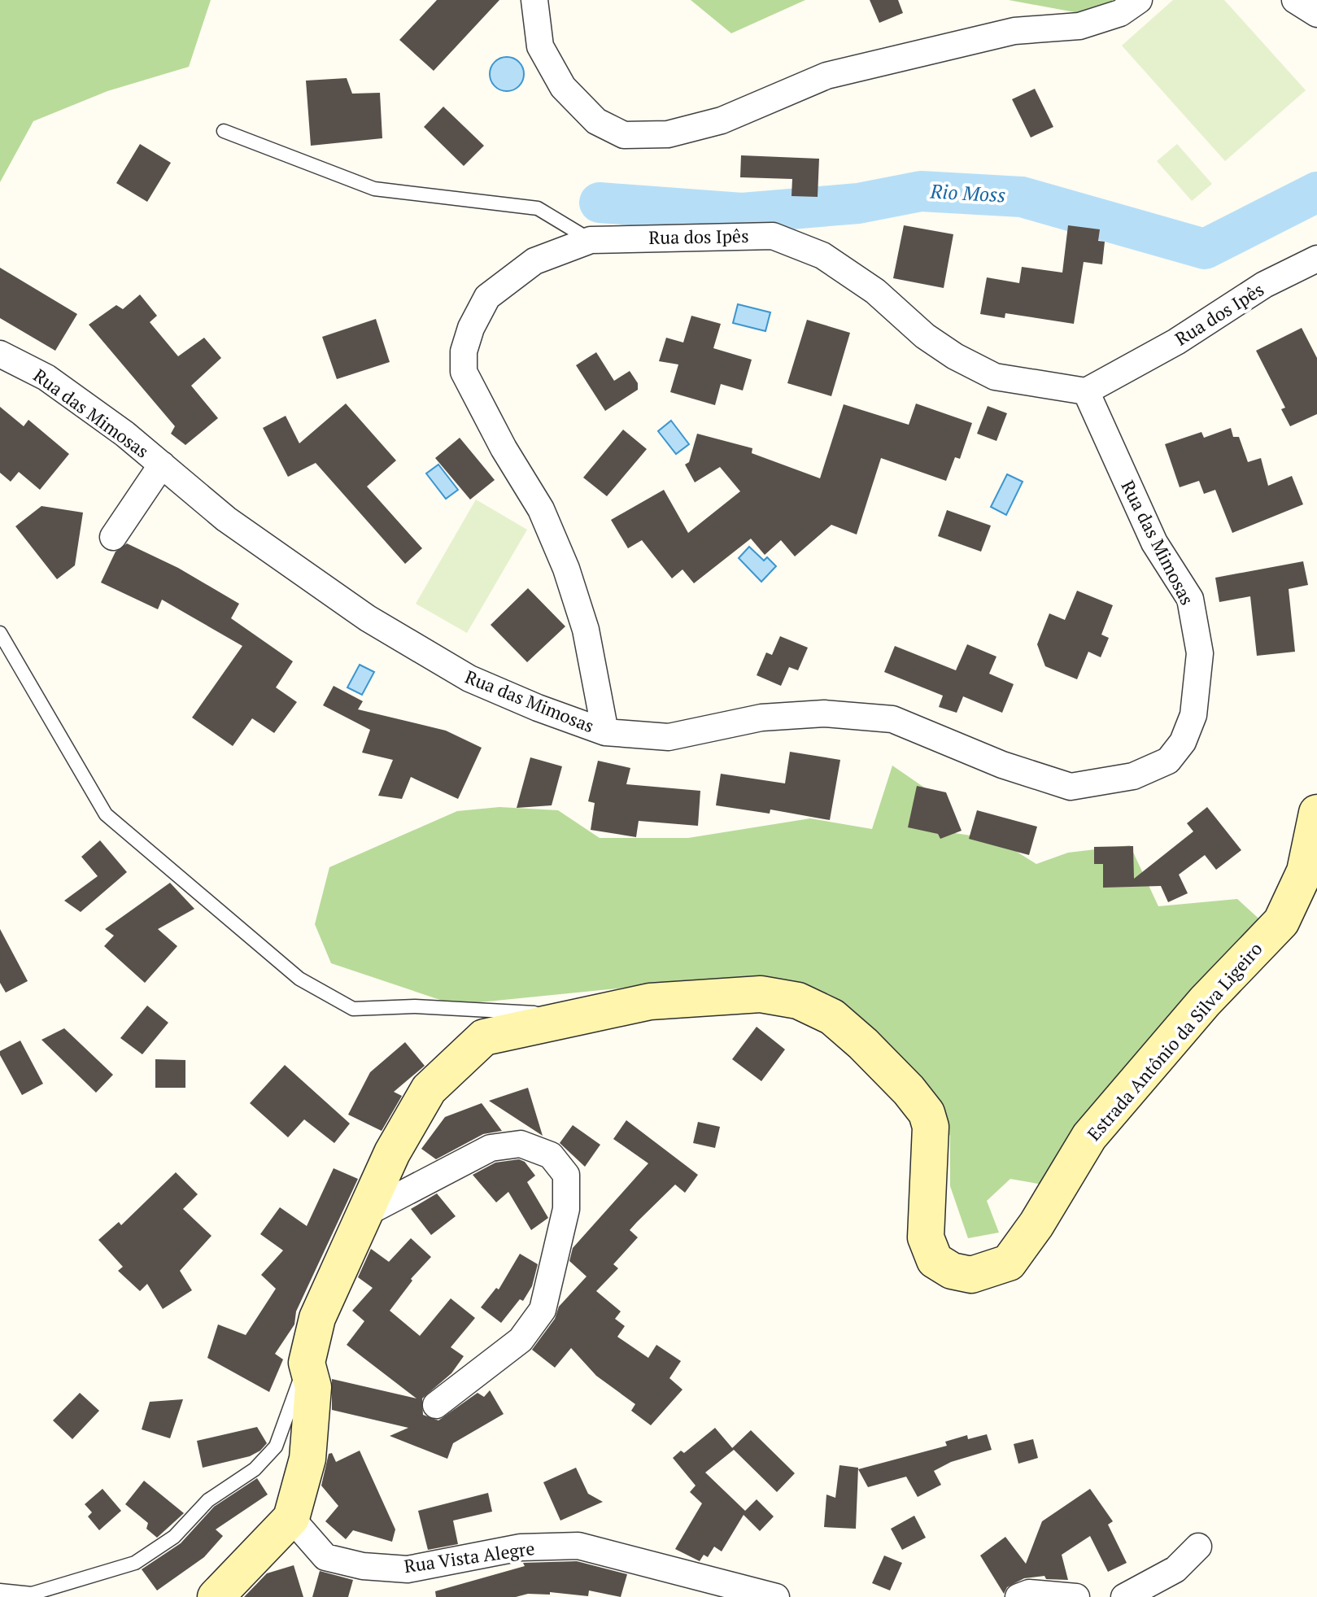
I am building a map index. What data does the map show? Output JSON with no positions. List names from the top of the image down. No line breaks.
{"streets":{"street":["Rua dos Ipês","Rua das Mimosas","Estrada Antônio da Silva Ligeiro","Rua Vista Alegre"]},"crossings":[["Rua dos Ipês","Rua das Mimosas"],["Estrada Antônio da Silva Ligeiro","Rua Vista Alegre"]],"water":["Rio Moss"]}
